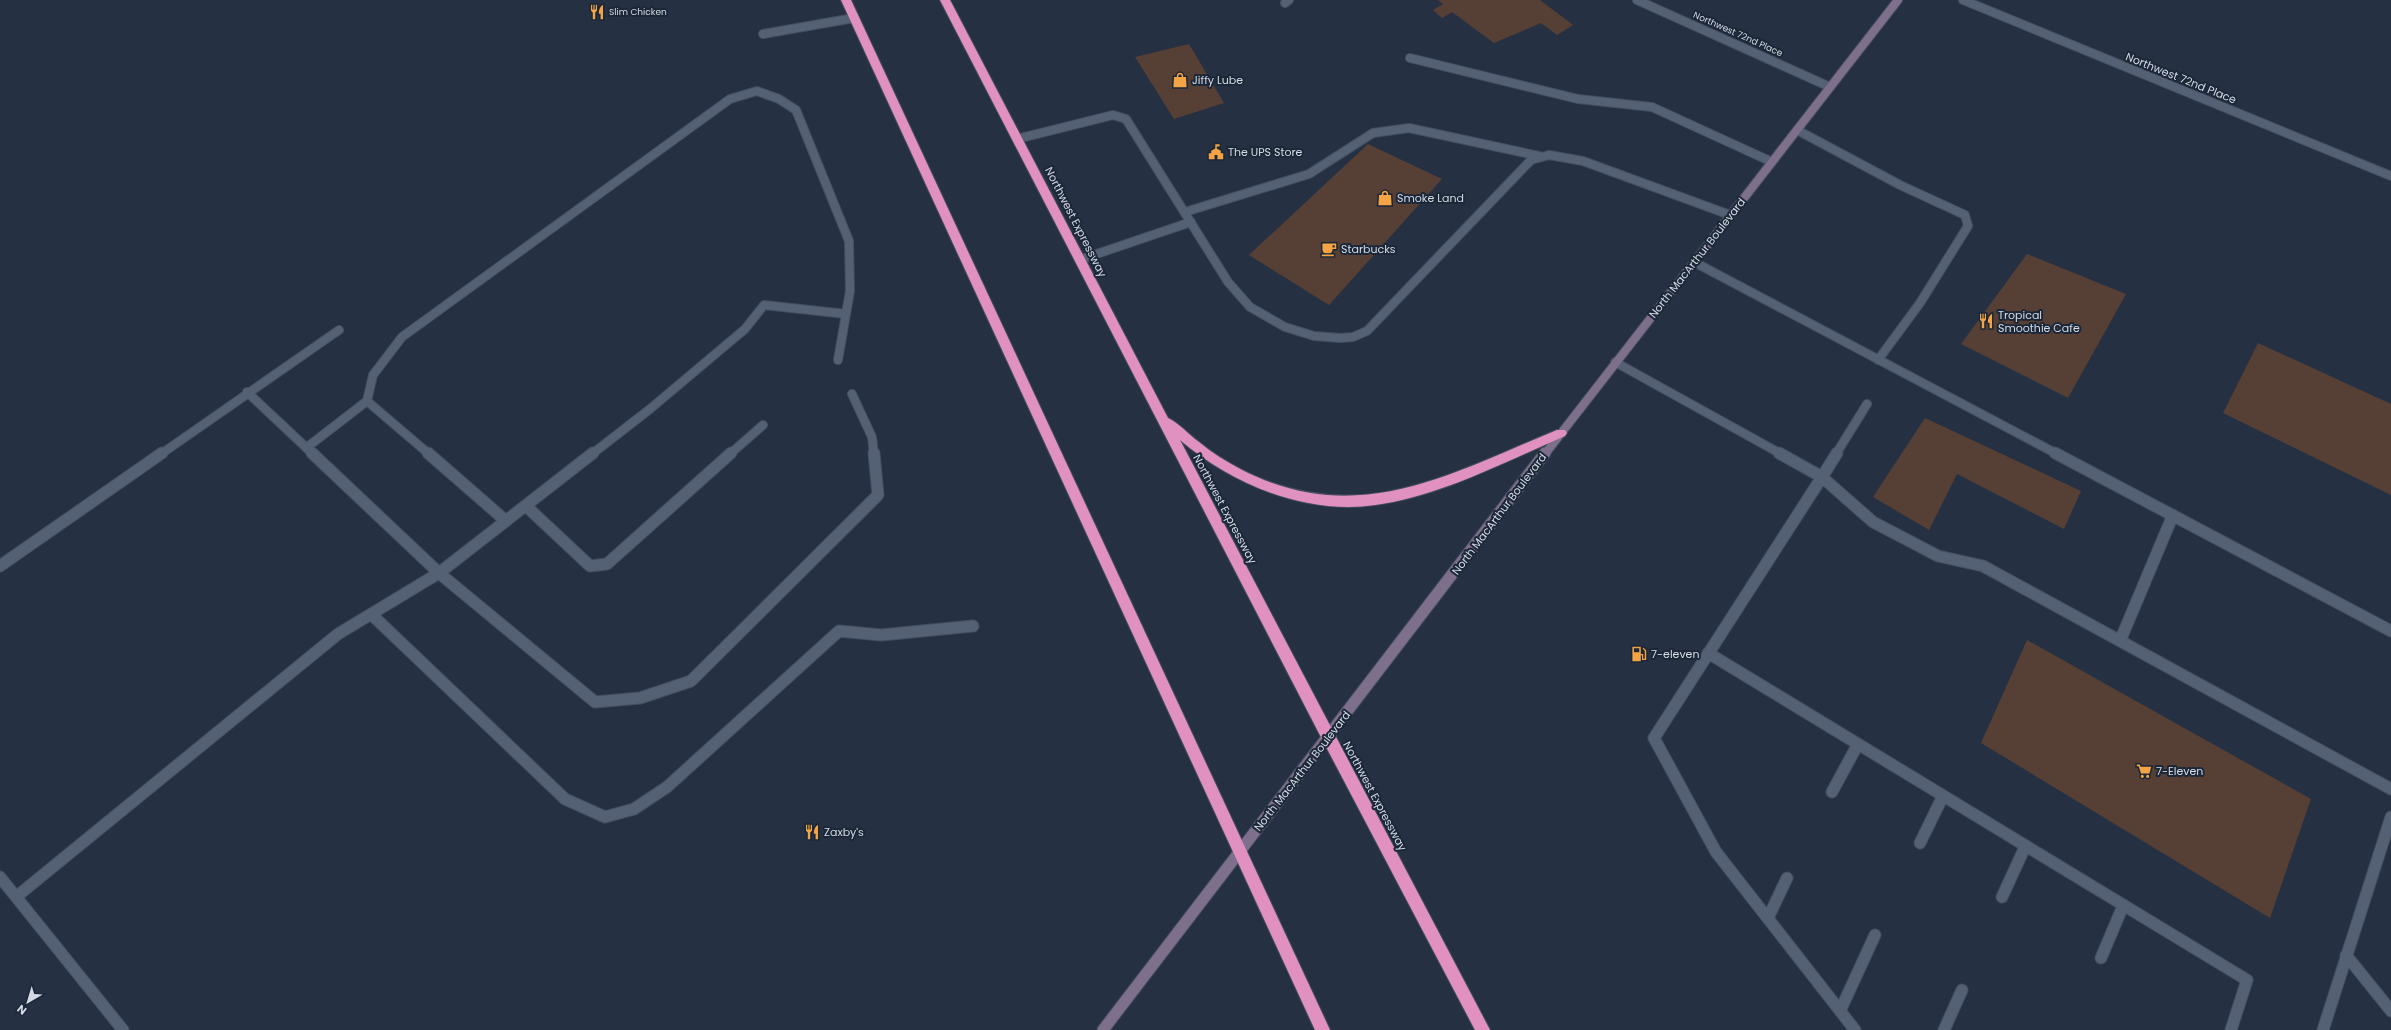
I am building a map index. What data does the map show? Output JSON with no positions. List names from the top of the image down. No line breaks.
{"streets":{"highway":["Northwest Expressway"],"main road":["North MacArthur Boulevard"],"street":["Northwest 72nd Place"]},"crossings":[["Northwest 72nd Place","North MacArthur Boulevard"],["Northwest Expressway","North MacArthur Boulevard"]],"places":{"restaurant":["Slim Chicken","Tropical Smoothie Cafe","Zaxby's"],"shop":["Jiffy Lube","Smoke Land"],"public building":["The UPS Store"],"cafe":["Starbucks"],"fuel station":["7-eleven"],"supermarket":["7-Eleven"]},"north":"bottom left"}
